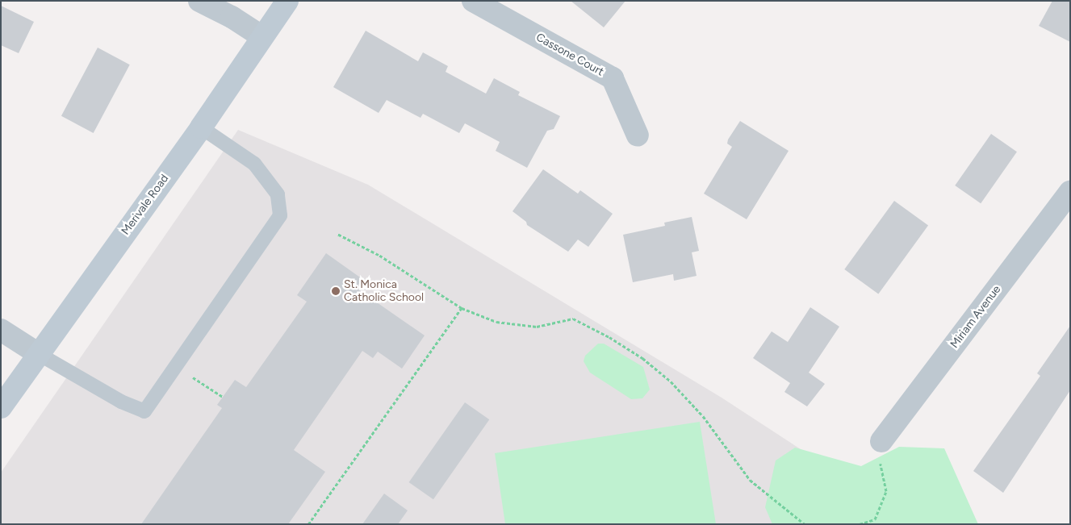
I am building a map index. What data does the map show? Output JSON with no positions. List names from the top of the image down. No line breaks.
{"streets":{"main road":["Merivale Road"],"street":["Cassone Court","Miriam Avenue"]},"places":["St. Monica Catholic School"]}
